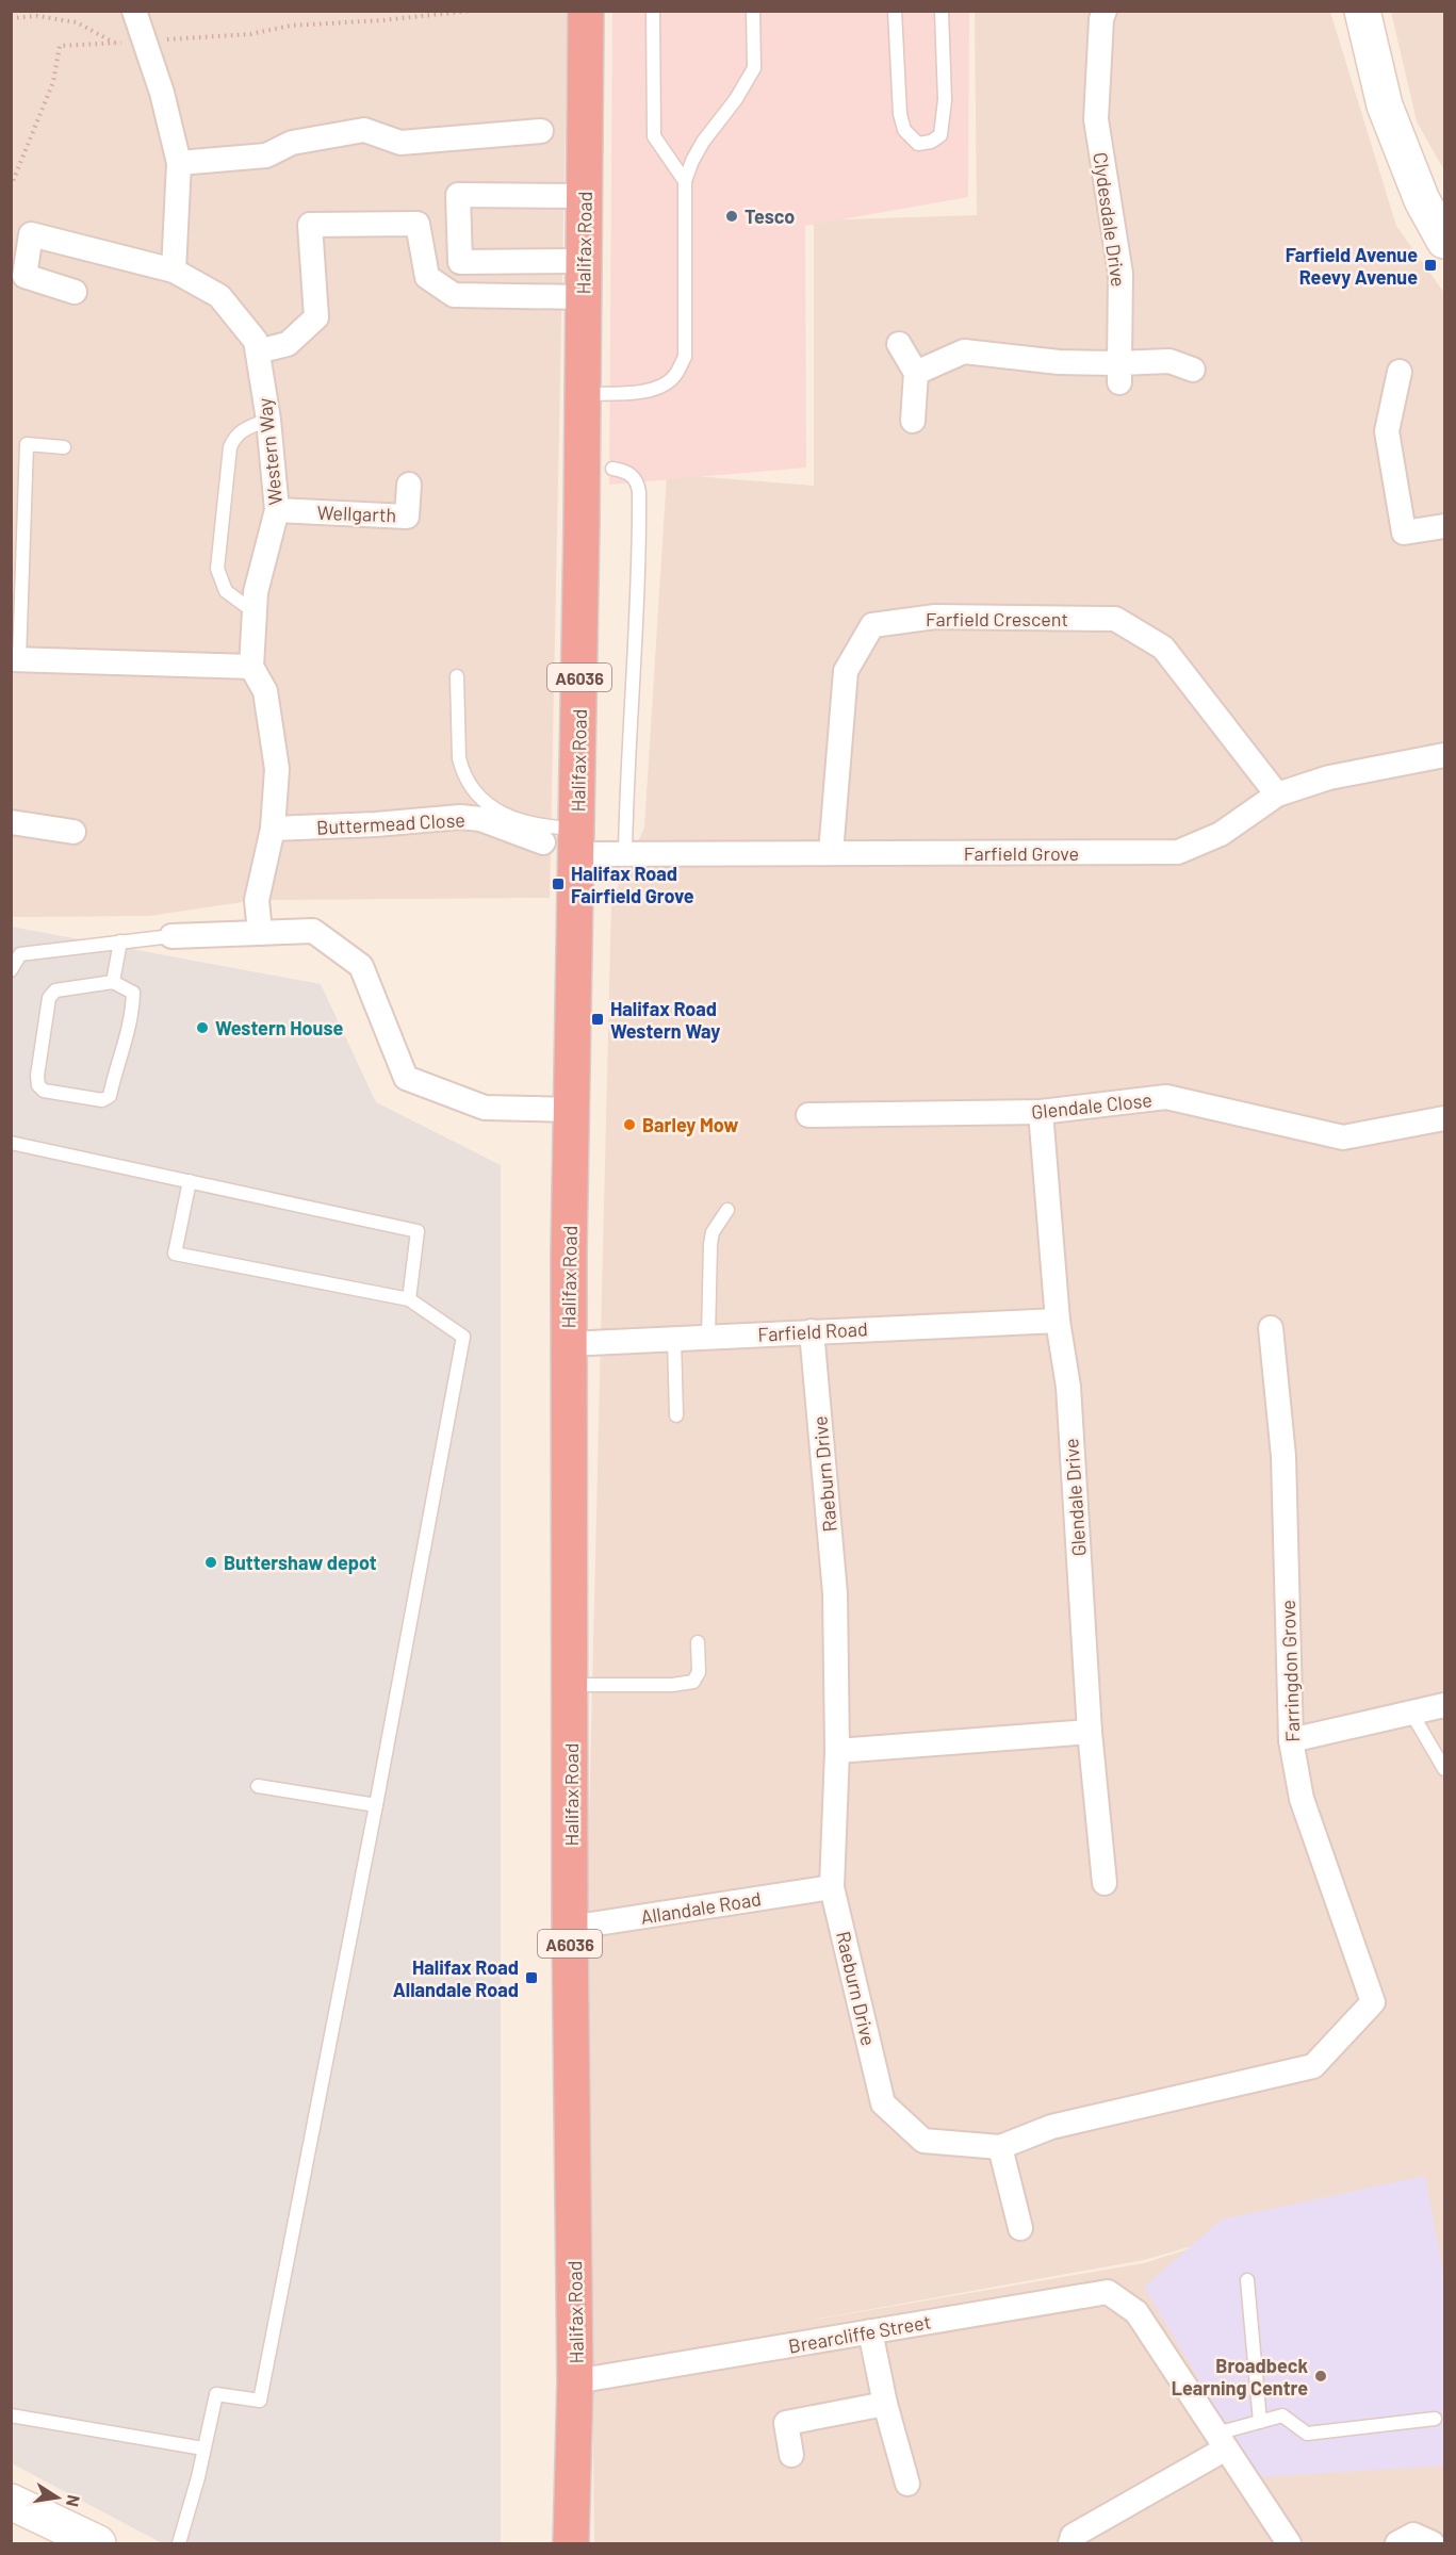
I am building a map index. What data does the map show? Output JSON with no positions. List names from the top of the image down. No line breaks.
{"streets":{"highway":["Halifax Road","A6036"],"street":["Clydesdale Drive","Western Way","Wellgarth","Farfield Crescent","Buttermead Close","Farfield Grove","Glendale Close","Farfield Road","Raeburn Drive","Glendale Drive","Farringdon Grove","Allandale Road","Brearcliffe Street"]},"crossings":[["Halifax Road","Farfield Grove"],["Halifax Road","Farfield Road"],["Halifax Road","Allandale Road"],["Halifax Road","Brearcliffe Street"],["Western Way","Wellgarth"],["Farfield Crescent","Farfield Grove"],["Glendale Close","Glendale Drive"],["Farfield Road","Raeburn Drive"],["Farfield Road","Glendale Drive"],["Raeburn Drive","Farringdon Grove"],["Raeburn Drive","Allandale Road"]],"places":{"other":["Tesco","Western House","Barley Mow","Buttershaw depot","Broadbeck Learning Centre"],"transit":["Farfield Avenue Reevy Avenue","Halifax Road Fairfield Grove","Halifax Road Western Way","Halifax Road Allandale Road"]},"north":"right"}
